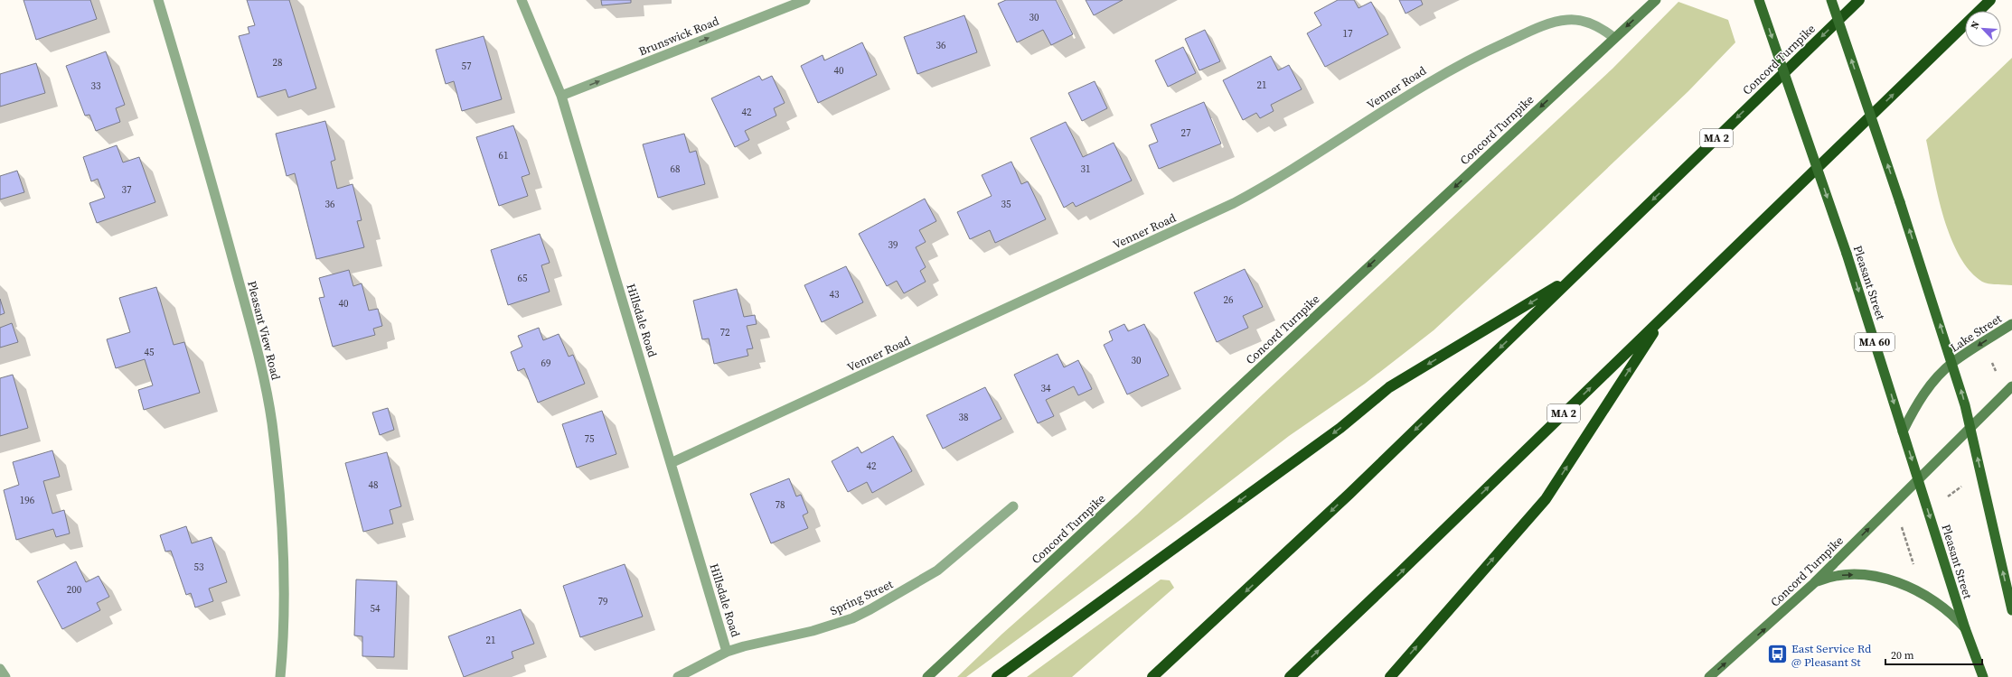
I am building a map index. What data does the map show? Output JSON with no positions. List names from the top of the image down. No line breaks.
{"streets":{"highway":["Concord Turnpike","MA 2"],"main road":["Pleasant Street","Lake Street","MA 60"],"street":["Brunswick Road","Venner Road","Hillsdale Road","Pleasant View Road","Spring Street"]},"crossings":[["Brunswick Road","Hillsdale Road"],["Concord Turnpike","Venner Road"],["Concord Turnpike","Pleasant Street"],["Venner Road","Hillsdale Road"],["Pleasant Street","Lake Street"],["Hillsdale Road","Spring Street"]],"one_way":["Brunswick Road"],"places":{"bus stop":["East Service Rd @ Pleasant St"]},"house_numbers":["30","17","36","28","57","40","21","33","42","27","61","68","31","37","36","35","39","65","43","26","40","72","45","30","69","34","38","75","42","48","196","78","53","200","79","54","21"],"scale_bar":"20 m","north":"top left"}
